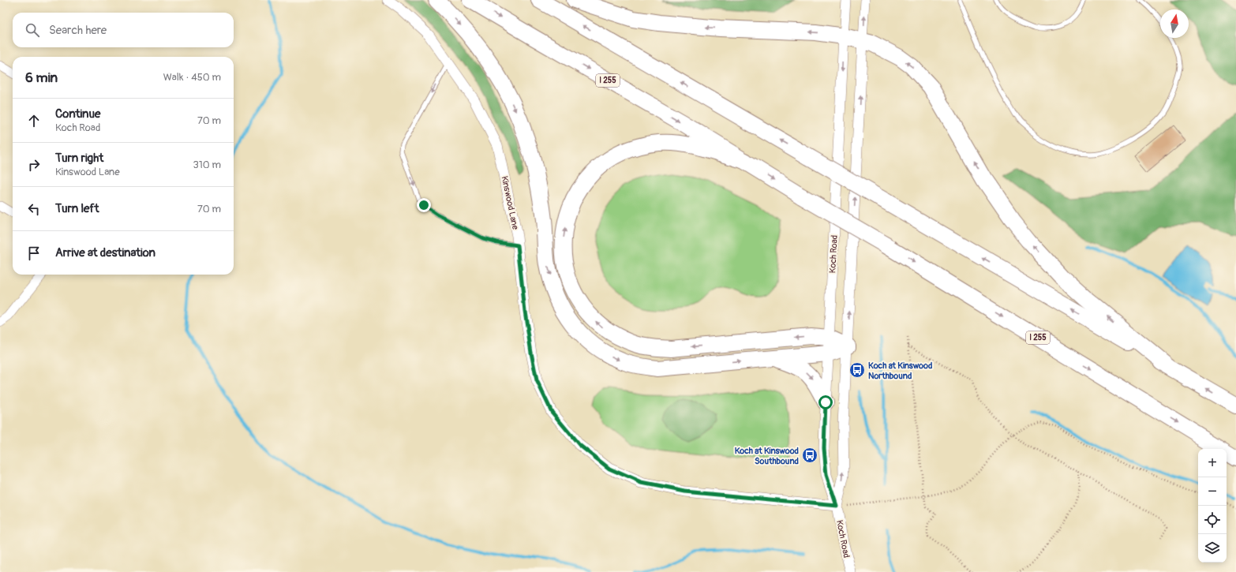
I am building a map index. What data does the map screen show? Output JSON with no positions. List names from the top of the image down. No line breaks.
{"streets":{"highway":["I 255"],"street":["Kinswood Lane","Koch Road"]},"crossings":[["Kinswood Lane","Koch Road"]],"places":{"bus stop":["Koch at Kinswood Northbound","Koch at Kinswood Southbound"]},"north":"top","page":{"search":"Search here","heading":["6 min","Walk · 450 m"],"list":[["Continue","Koch Road","70 m"],["Turn right","Kinswood Lane","310 m"],["Turn left","70 m"],"Arrive at destination"],"map_buttons":["+","−"]}}
